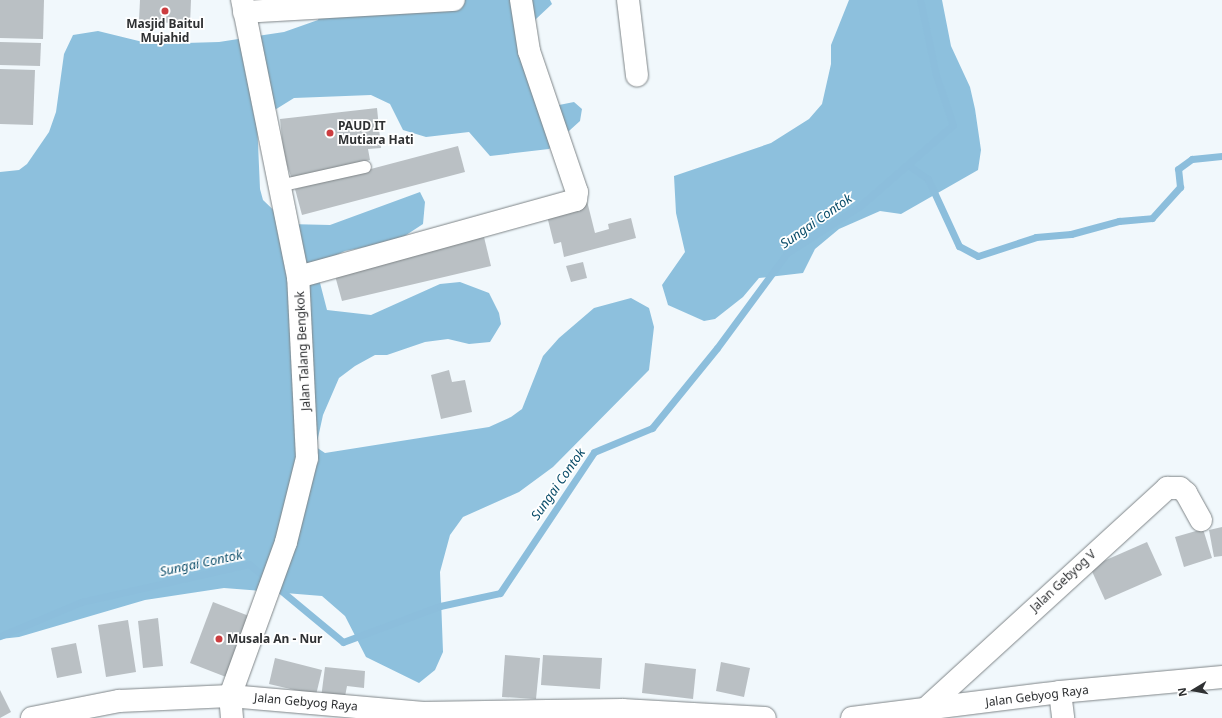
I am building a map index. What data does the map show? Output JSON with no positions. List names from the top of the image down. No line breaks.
{"streets":{"street":["Jalan Talang Bengkok","Jalan Gebyog V","Jalan Gebyog Raya"]},"crossings":[["Jalan Talang Bengkok","Jalan Gebyog Raya"],["Jalan Gebyog V","Jalan Gebyog Raya"]],"water":["Sungai Contok"],"places":["Masjid Baitul Mujahid","PAUD IT Mutiara Hati","Musala An - Nur"],"north":"left"}
